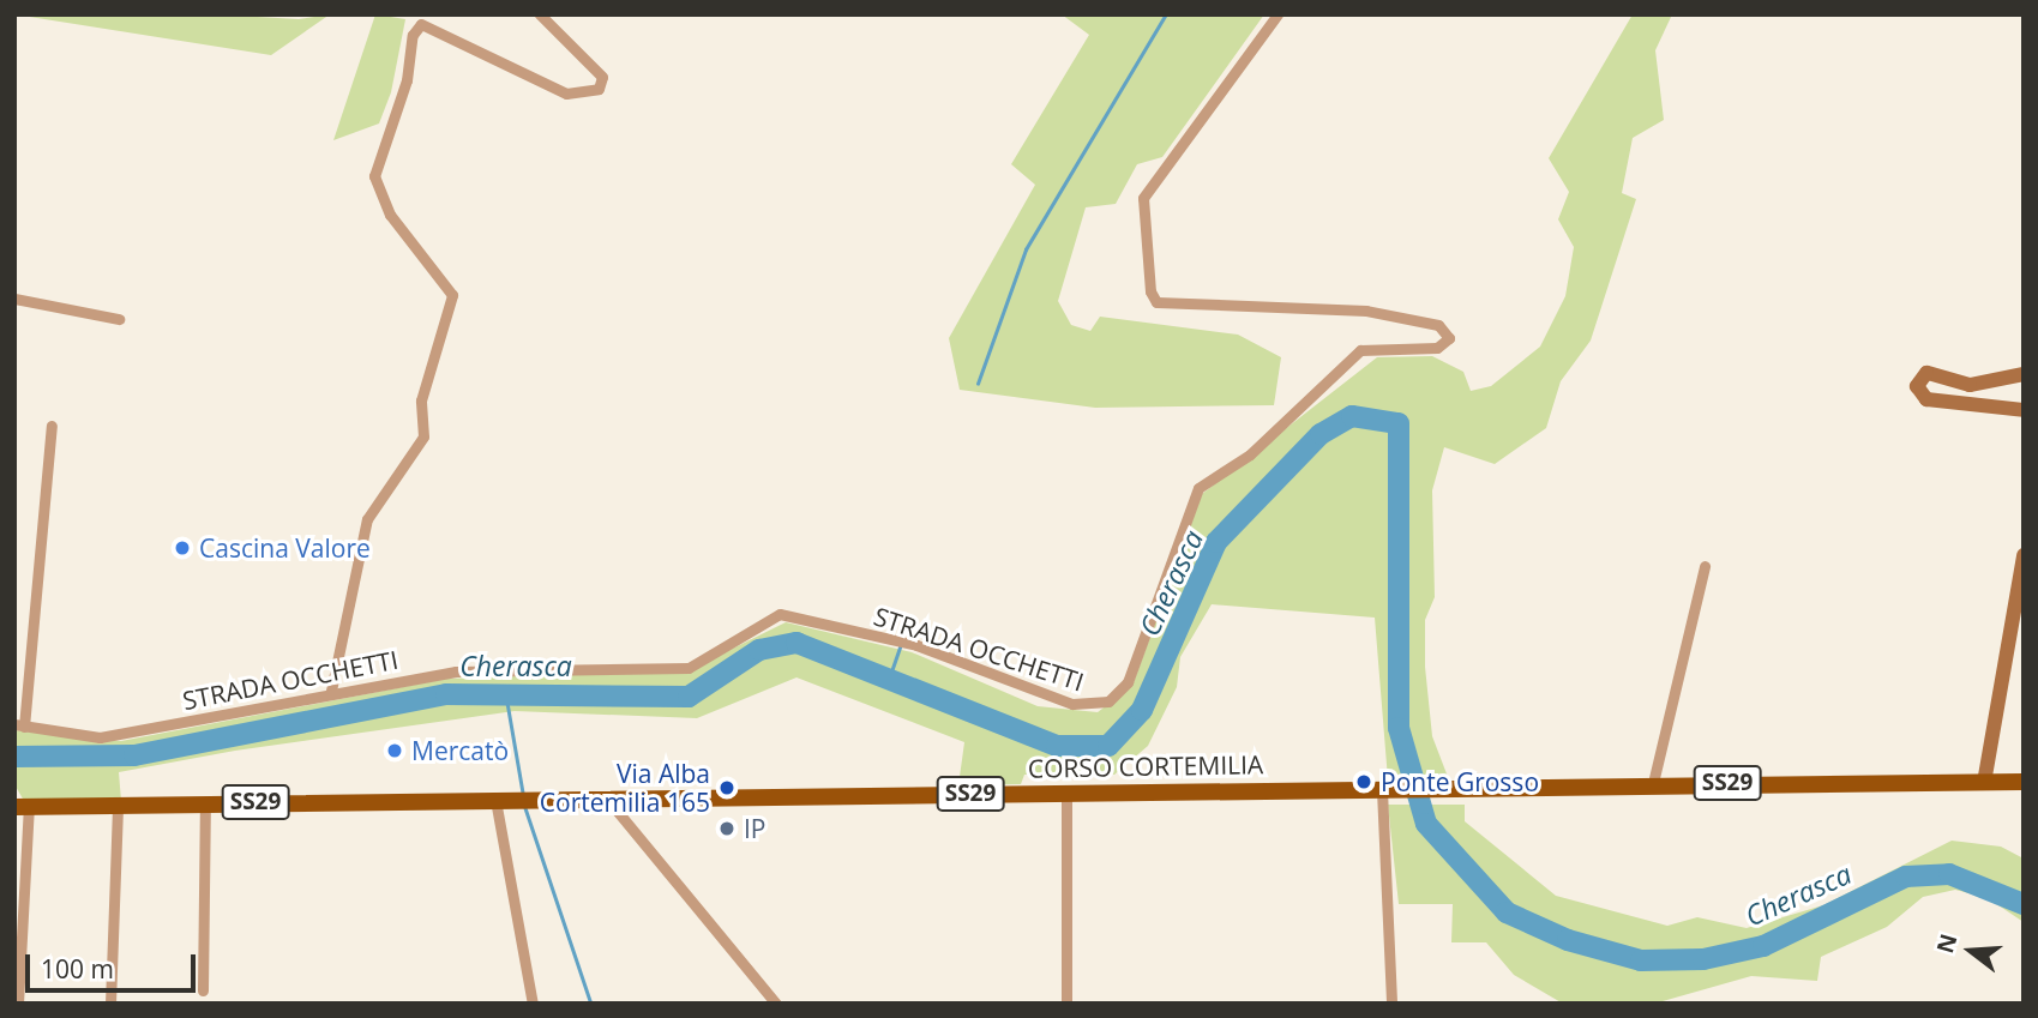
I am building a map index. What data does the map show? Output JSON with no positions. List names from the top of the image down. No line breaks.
{"streets":{"main road":["CORSO CORTEMILIA","SS29"],"street":["STRADA OCCHETTI"]},"crossings":[["CORSO CORTEMILIA","SS29"]],"water":["Cherasca"],"places":["Cascina Valore","Mercatò","Ponte Grosso","Via Alba Cortemilia 165","IP"],"scale_bar":"100 m","north":"left"}
